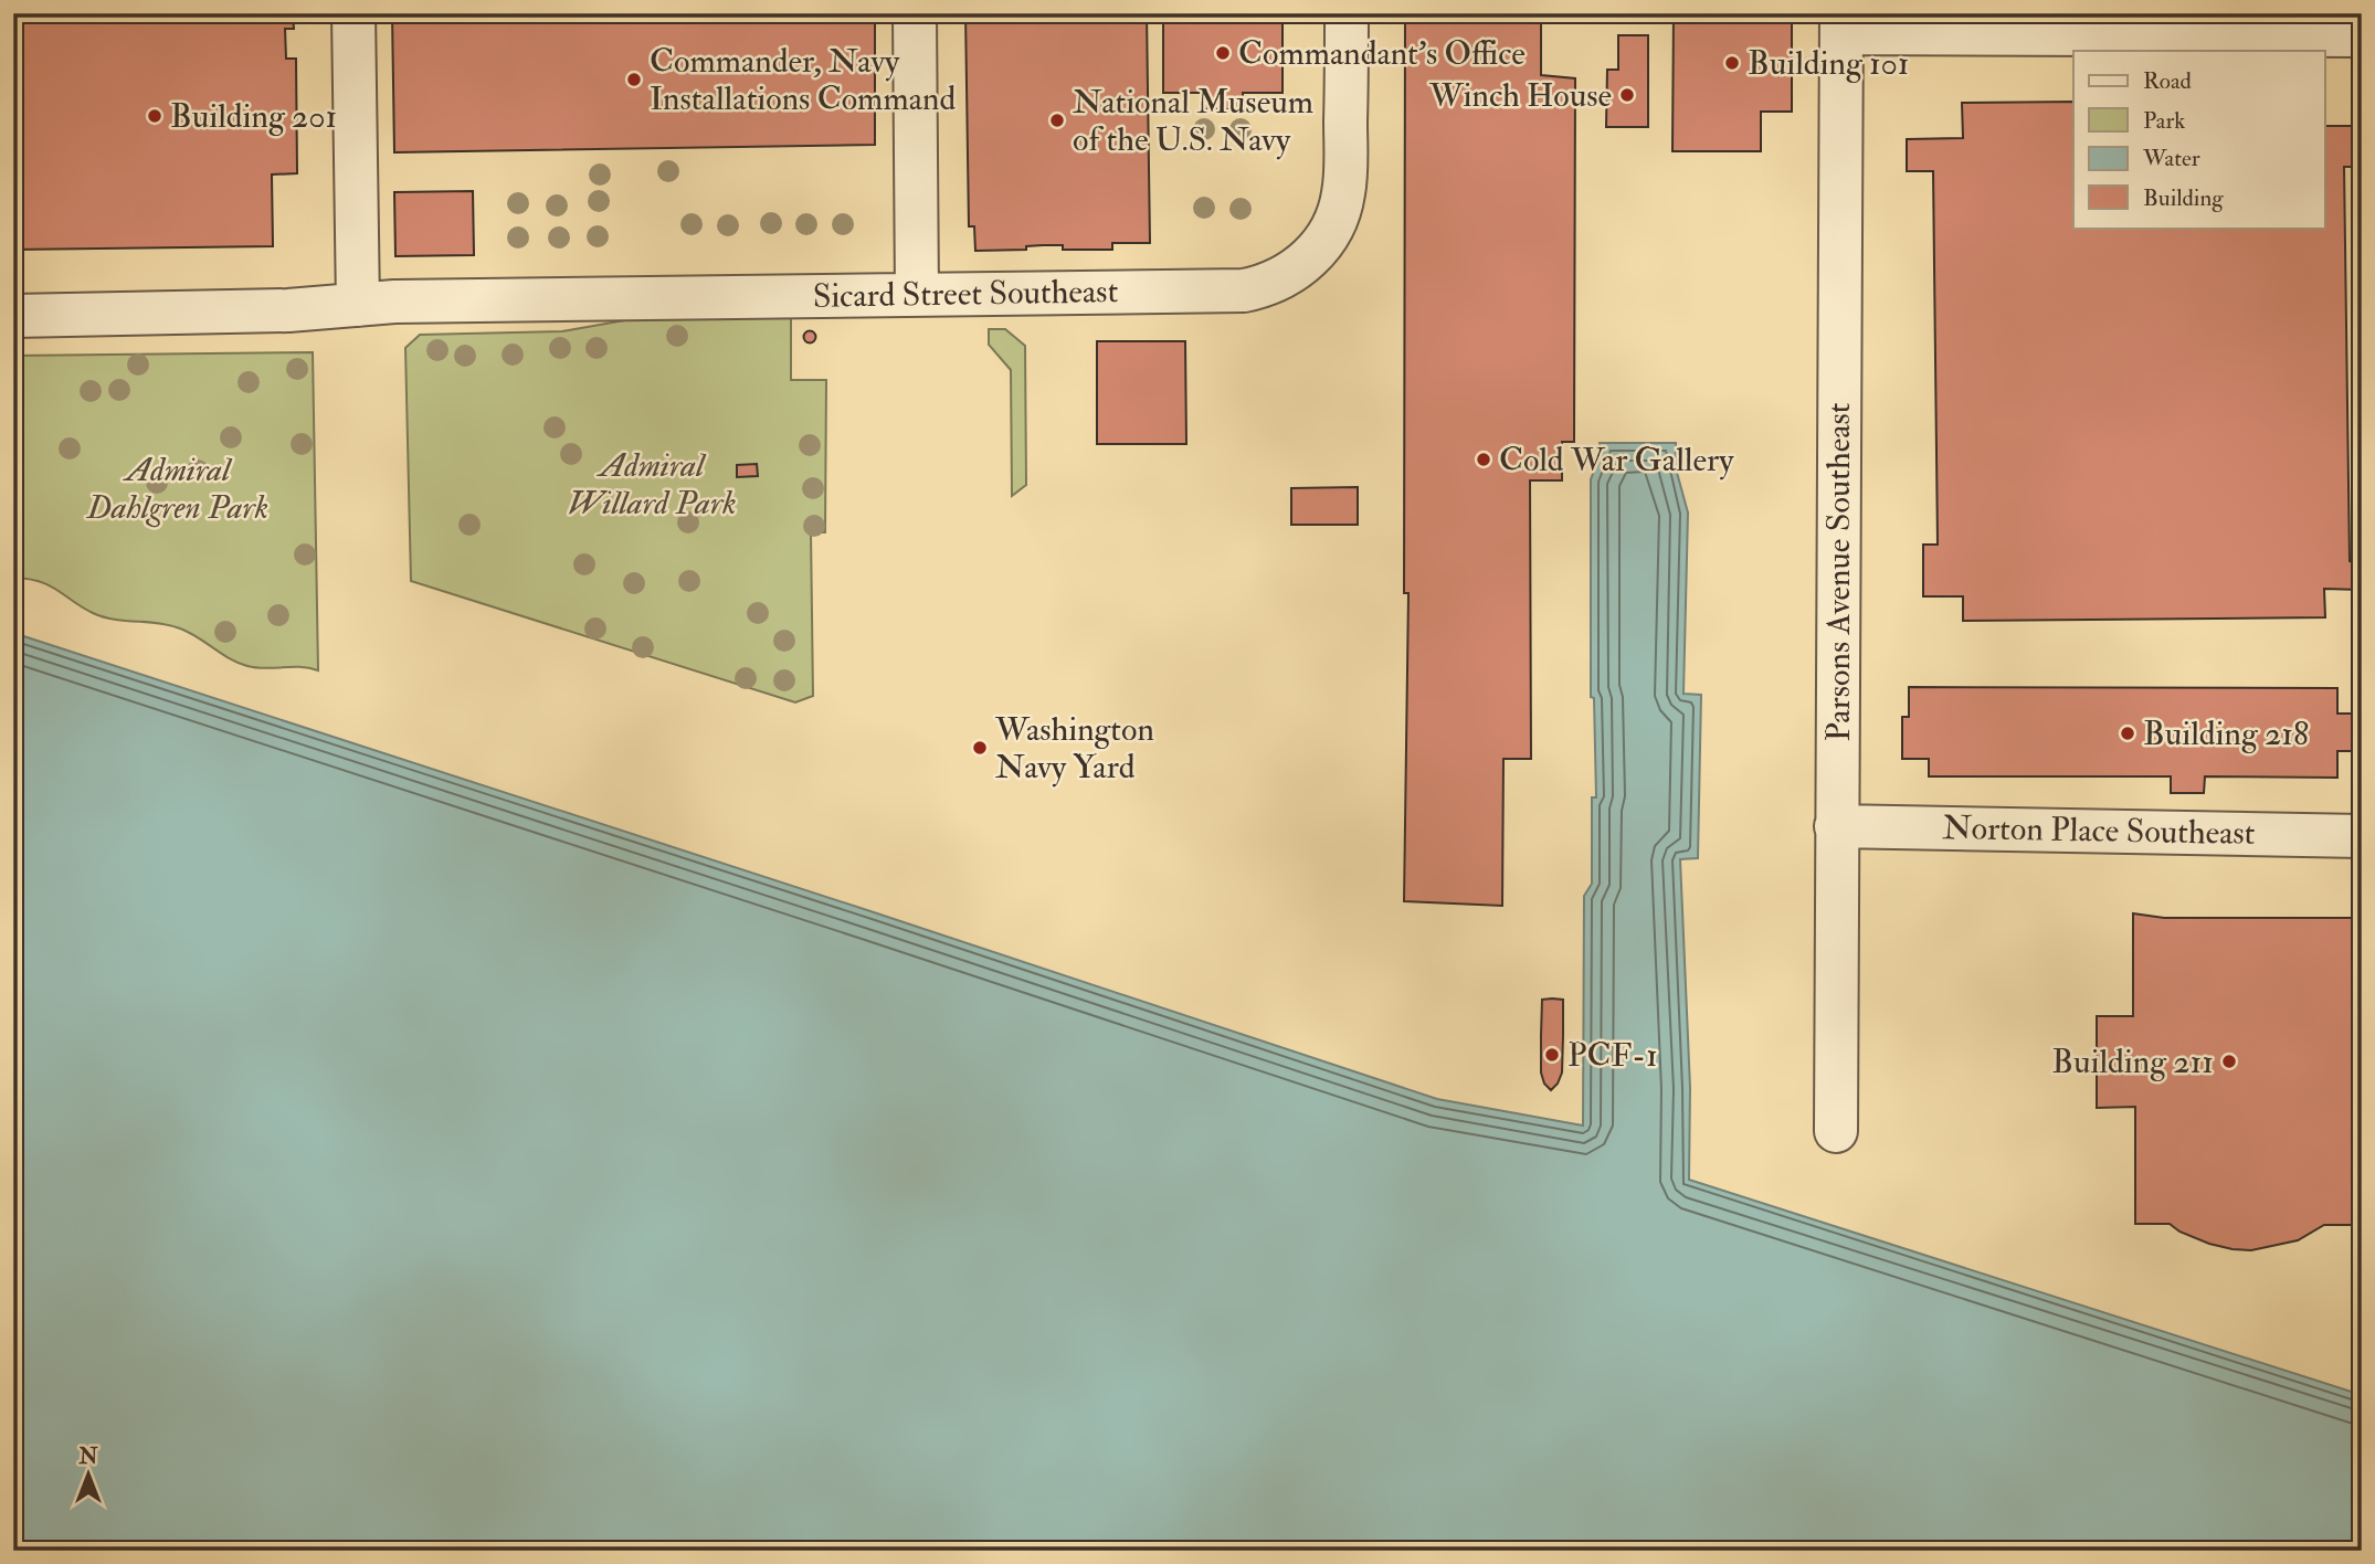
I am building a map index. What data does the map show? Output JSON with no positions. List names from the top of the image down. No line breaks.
{"streets":{"street":["Sicard Street Southeast","Parsons Avenue Southeast","Norton Place Southeast"]},"crossings":[["Parsons Avenue Southeast","Norton Place Southeast"]],"parks":["Admiral Willard Park","Admiral Dahlgren Park"],"places":["Commandant's Office","Building 101","Commander, Navy Installations Command","Winch House","Building 201","National Museum of the U.S. Navy","Cold War Gallery","Building 218","Washington Navy Yard","PCF-1","Building 211"],"legend":["Road","Park","Water","Building"],"north":"top"}
